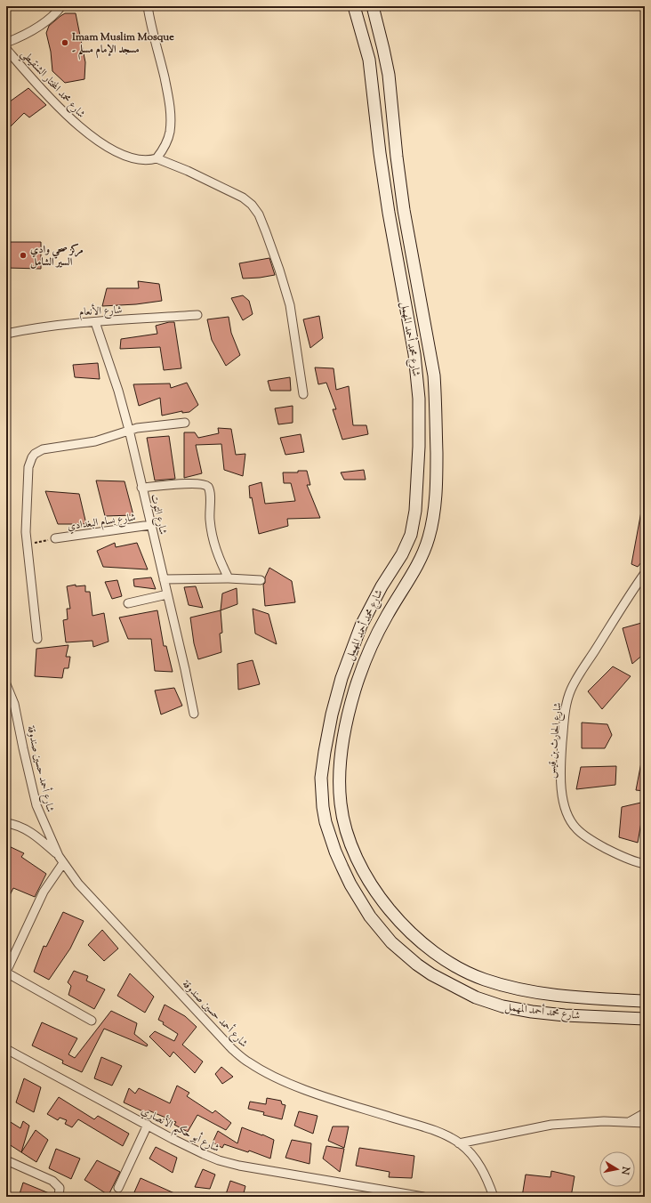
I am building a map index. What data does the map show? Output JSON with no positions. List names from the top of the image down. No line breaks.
{"streets":{"main road":["شارع محمد أحمد المهمل"],"street":["شارع محمد المختار الشنقيطي","شارع الأنعام","شارع التوت","شارع بسام البغدادي","شارع الحارث بن قيس","شارع أحمد حسين صندوقة","شارع أبو حكيم الأنصاري"]},"crossings":[["شارع الأنعام","شارع التوت"],["شارع التوت","شارع بسام البغدادي"]],"places":["Imam Muslim Mosque - مسجد الإمام مسلم","مركز صحي وادي السير الشامل"],"north":"right"}
